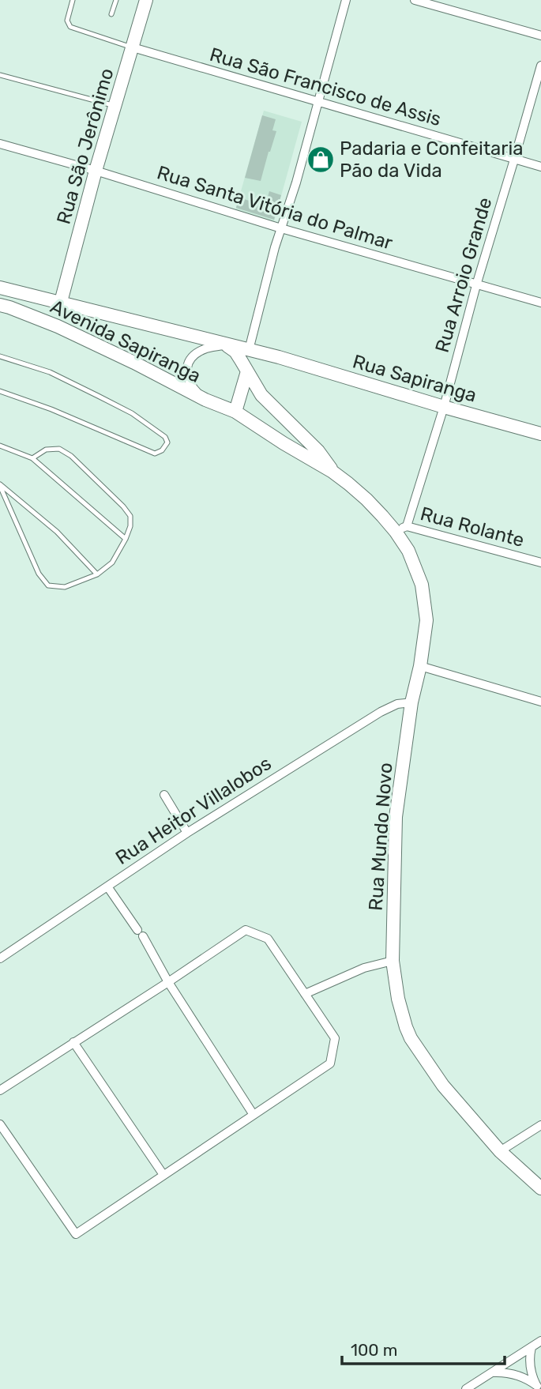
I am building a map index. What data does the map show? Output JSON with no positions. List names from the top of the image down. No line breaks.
{"streets":{"main road":["Rua São Jerônimo","Avenida Sapiranga","Rua Sapiranga","Rua Mundo Novo"],"street":["Rua São Francisco de Assis","Rua Santa Vitória do Palmar","Rua Arroio Grande","Rua Rolante","Rua Heitor Villalobos"]},"crossings":[["Rua São Francisco de Assis","Rua São Jerônimo"],["Rua São Francisco de Assis","Rua Arroio Grande"],["Rua São Jerônimo","Rua Santa Vitória do Palmar"],["Rua São Jerônimo","Avenida Sapiranga"],["Rua Santa Vitória do Palmar","Rua Arroio Grande"],["Rua Arroio Grande","Rua Sapiranga"],["Rua Arroio Grande","Rua Rolante"],["Rua Arroio Grande","Rua Mundo Novo"],["Avenida Sapiranga","Rua Sapiranga"],["Avenida Sapiranga","Rua Mundo Novo"],["Rua Sapiranga","Rua Mundo Novo"],["Rua Rolante","Rua Mundo Novo"],["Rua Heitor Villalobos","Rua Mundo Novo"]],"places":{"shop":["Padaria e Confeitaria Pão da Vida"]},"scale_bar":"100 m"}
